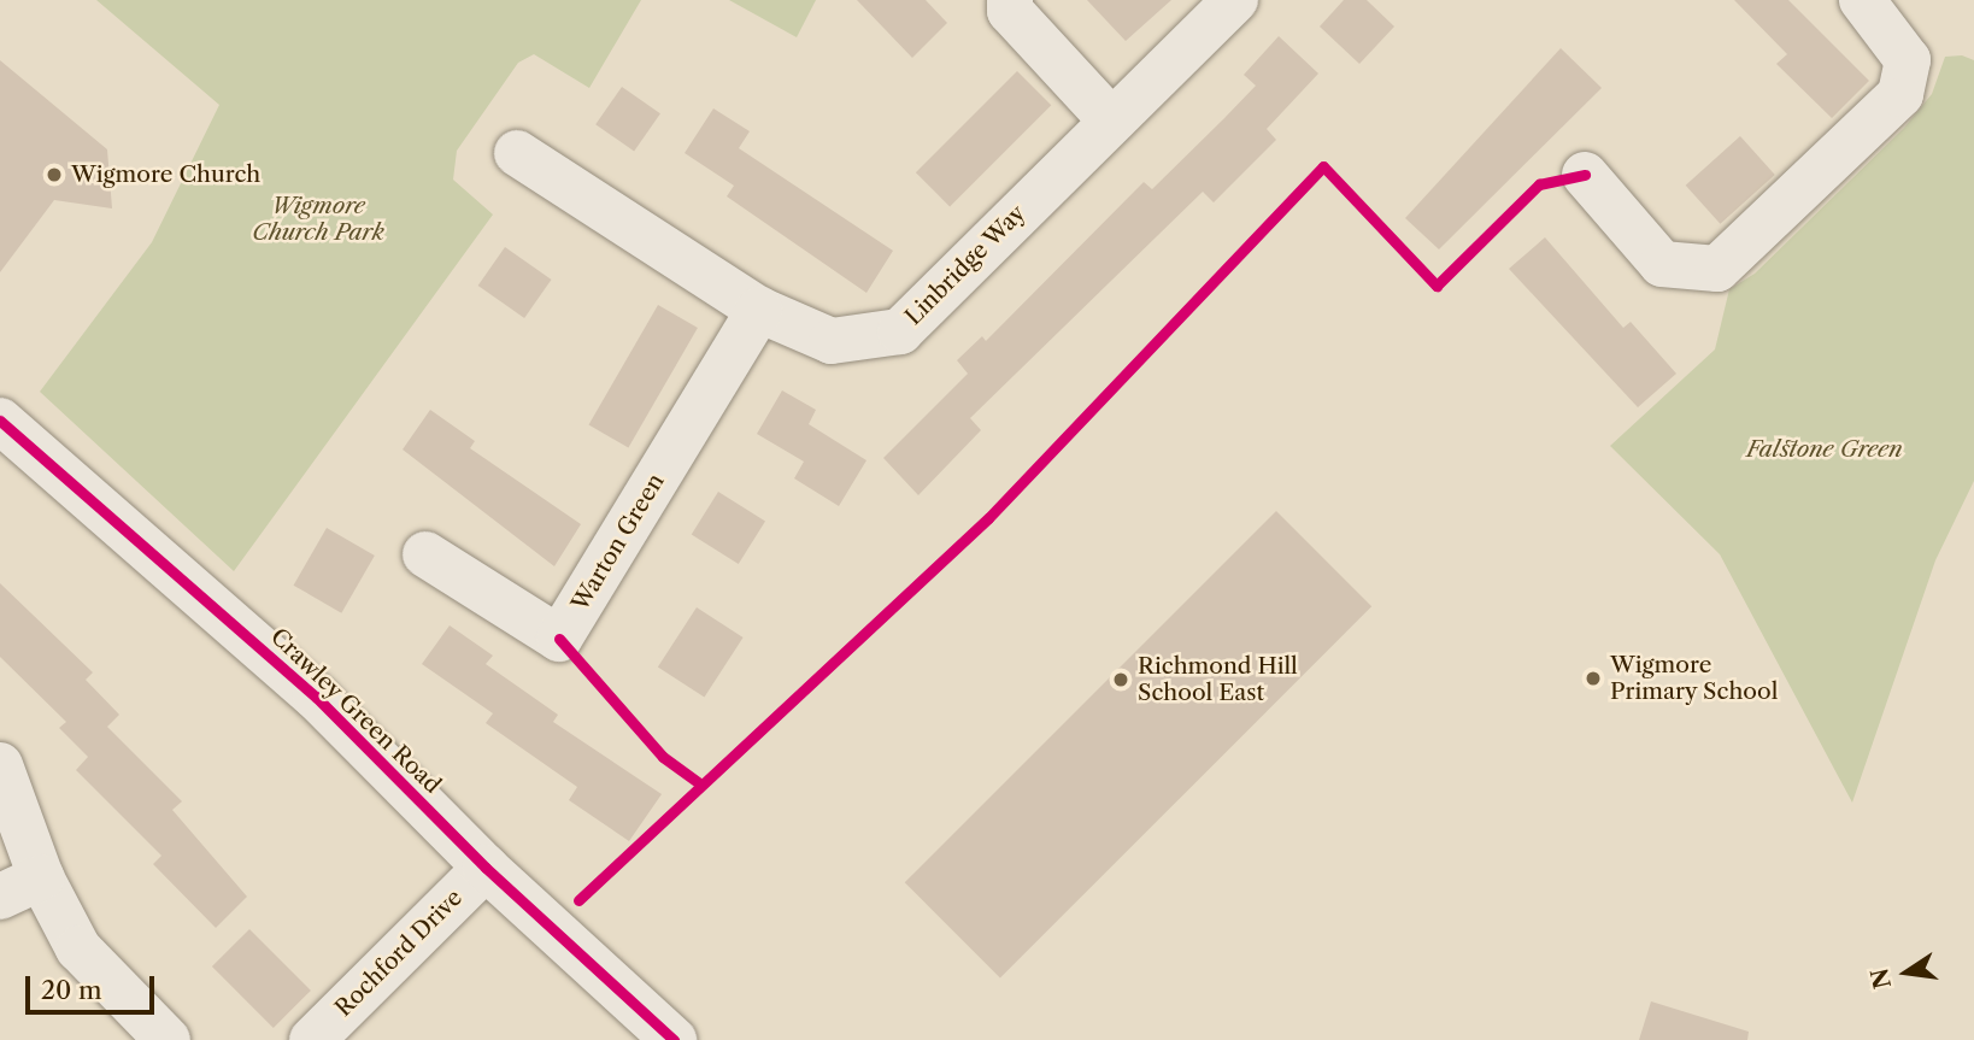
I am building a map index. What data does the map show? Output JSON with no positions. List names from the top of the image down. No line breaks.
{"streets":{"street":["Linbridge Way","Warton Green","Crawley Green Road","Rochford Drive"]},"crossings":[["Linbridge Way","Warton Green"],["Crawley Green Road","Rochford Drive"]],"parks":["Wigmore Church Park","Falstone Green"],"places":["Wigmore Church","Wigmore Primary School","Richmond Hill School East"],"scale_bar":"20 m","north":"left"}
